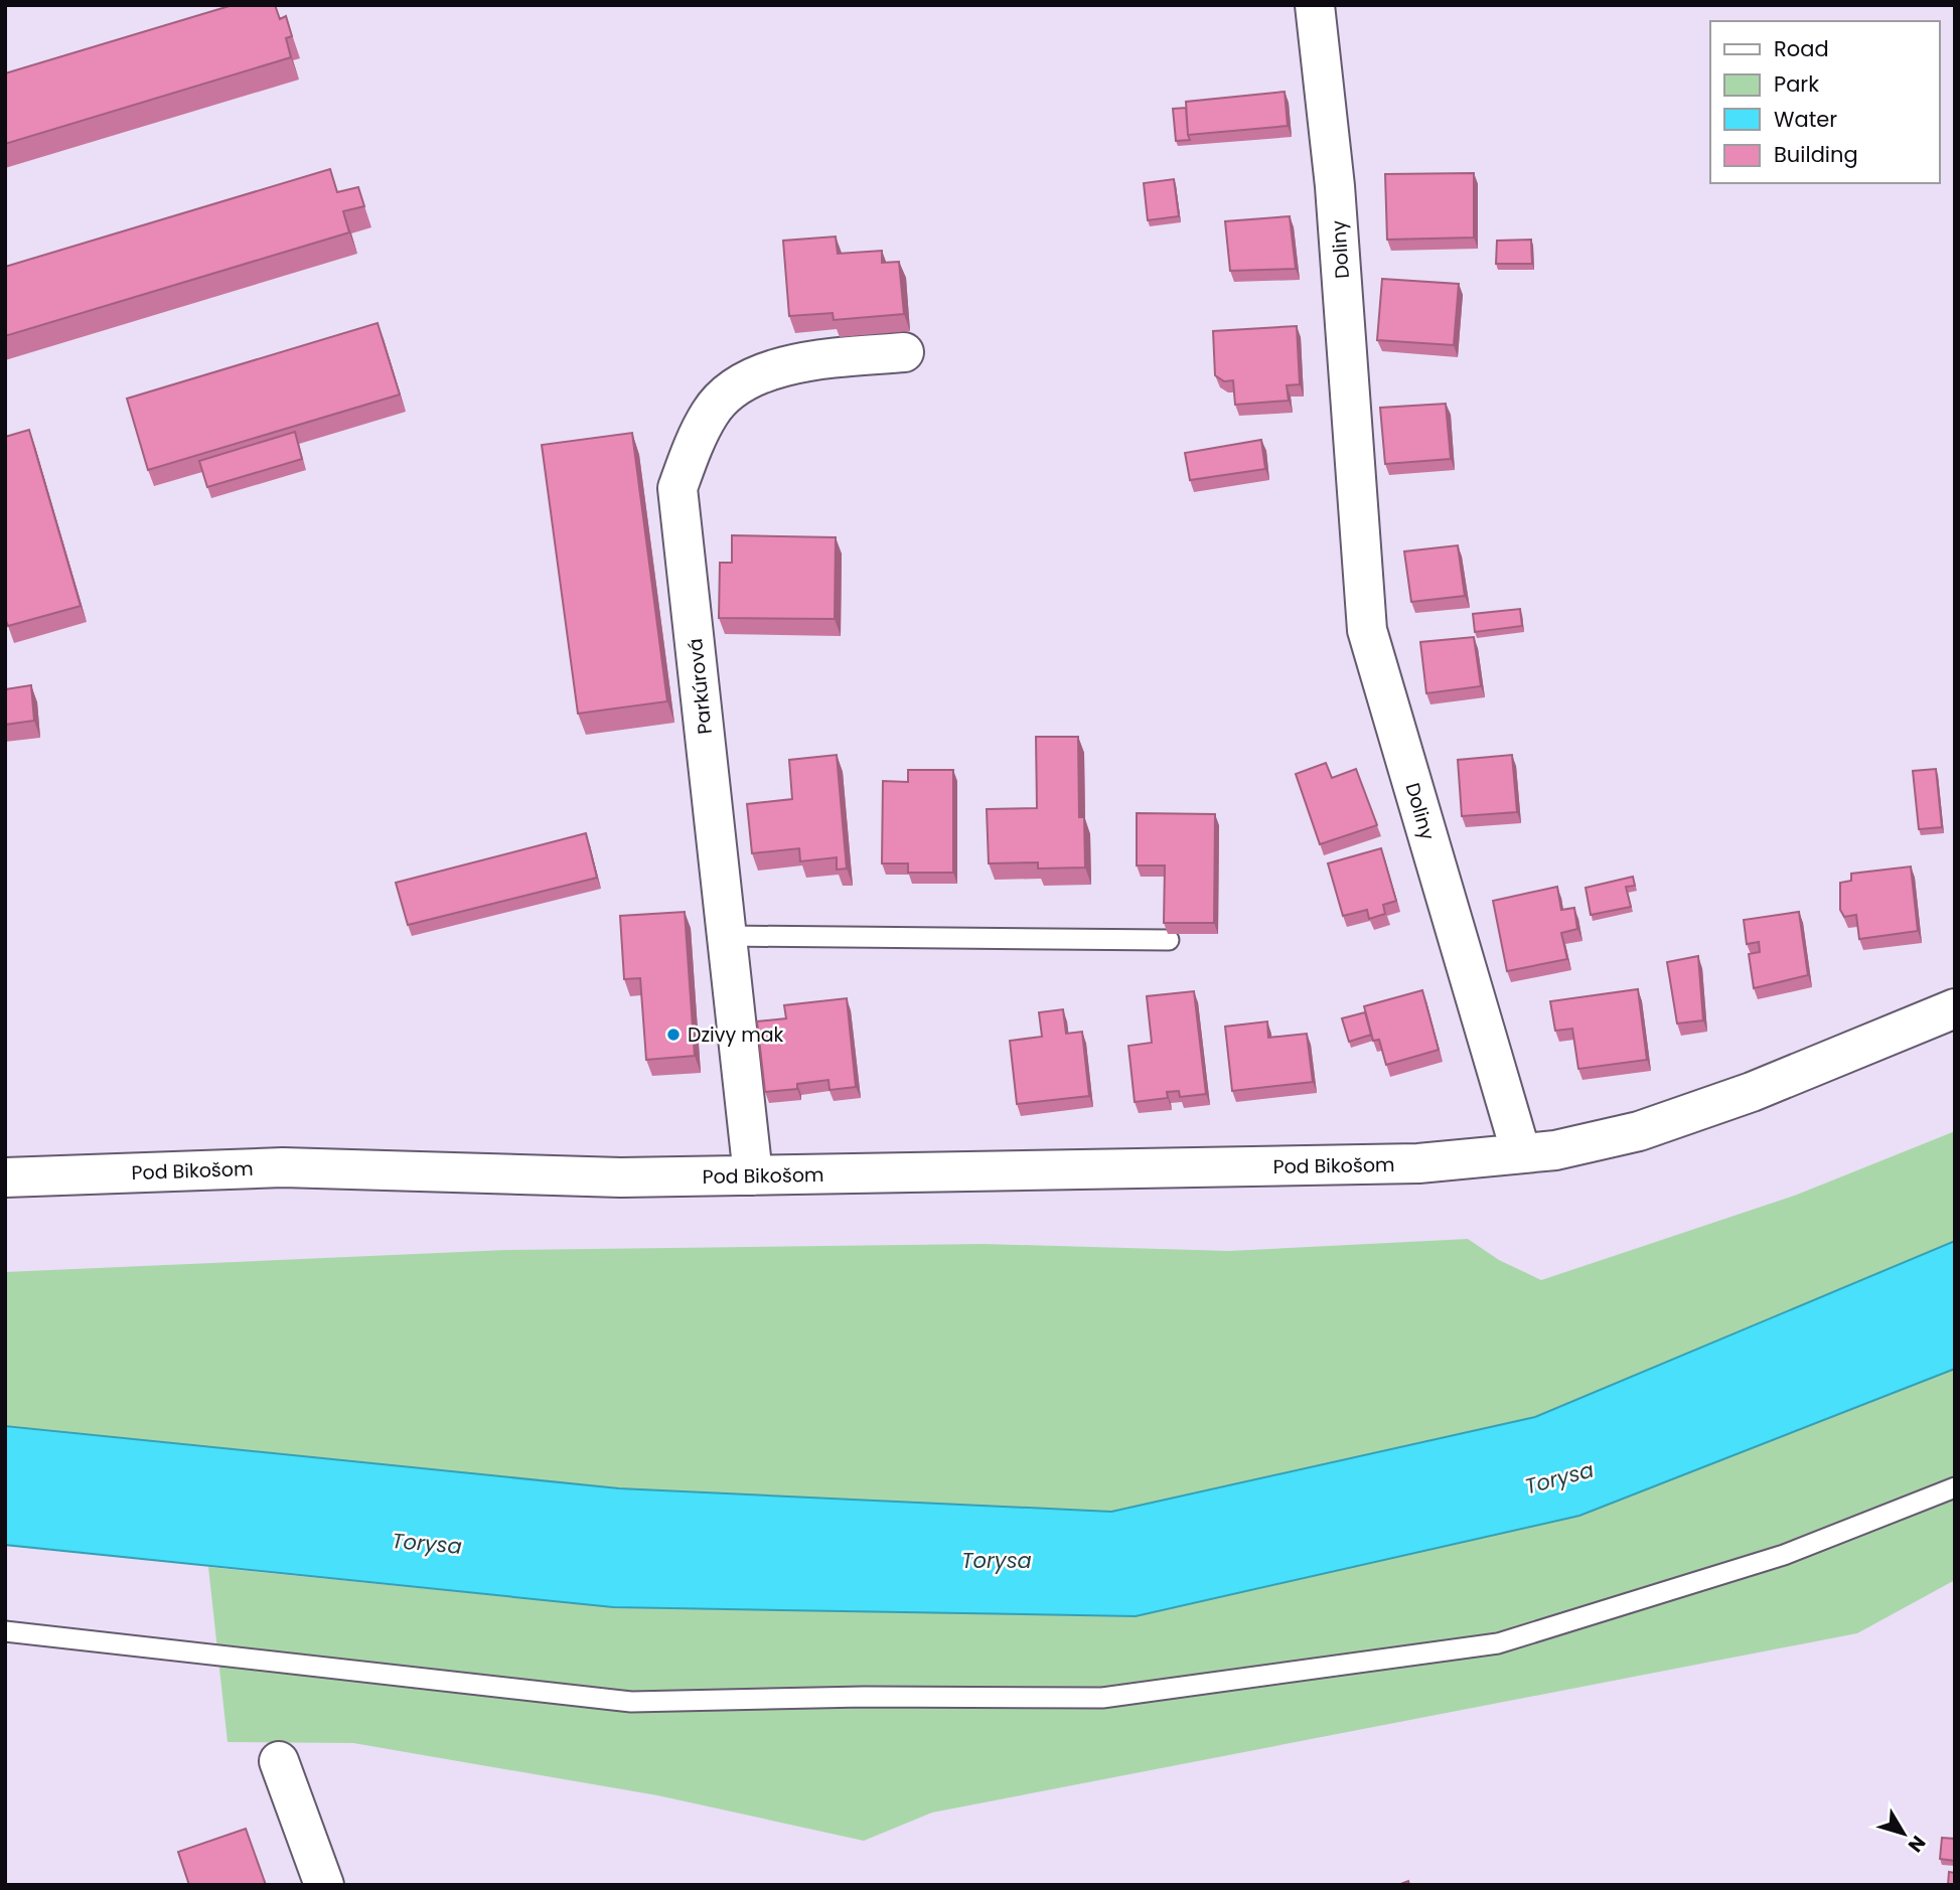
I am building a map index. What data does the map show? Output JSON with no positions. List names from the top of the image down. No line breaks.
{"streets":{"street":["Doliny","Parkúrová","Pod Bikošom"]},"crossings":[["Doliny","Pod Bikošom"],["Parkúrová","Pod Bikošom"]],"water":["Torysa"],"places":["Dzivy mak"],"legend":["Road","Park","Water","Building"],"north":"bottom right"}
